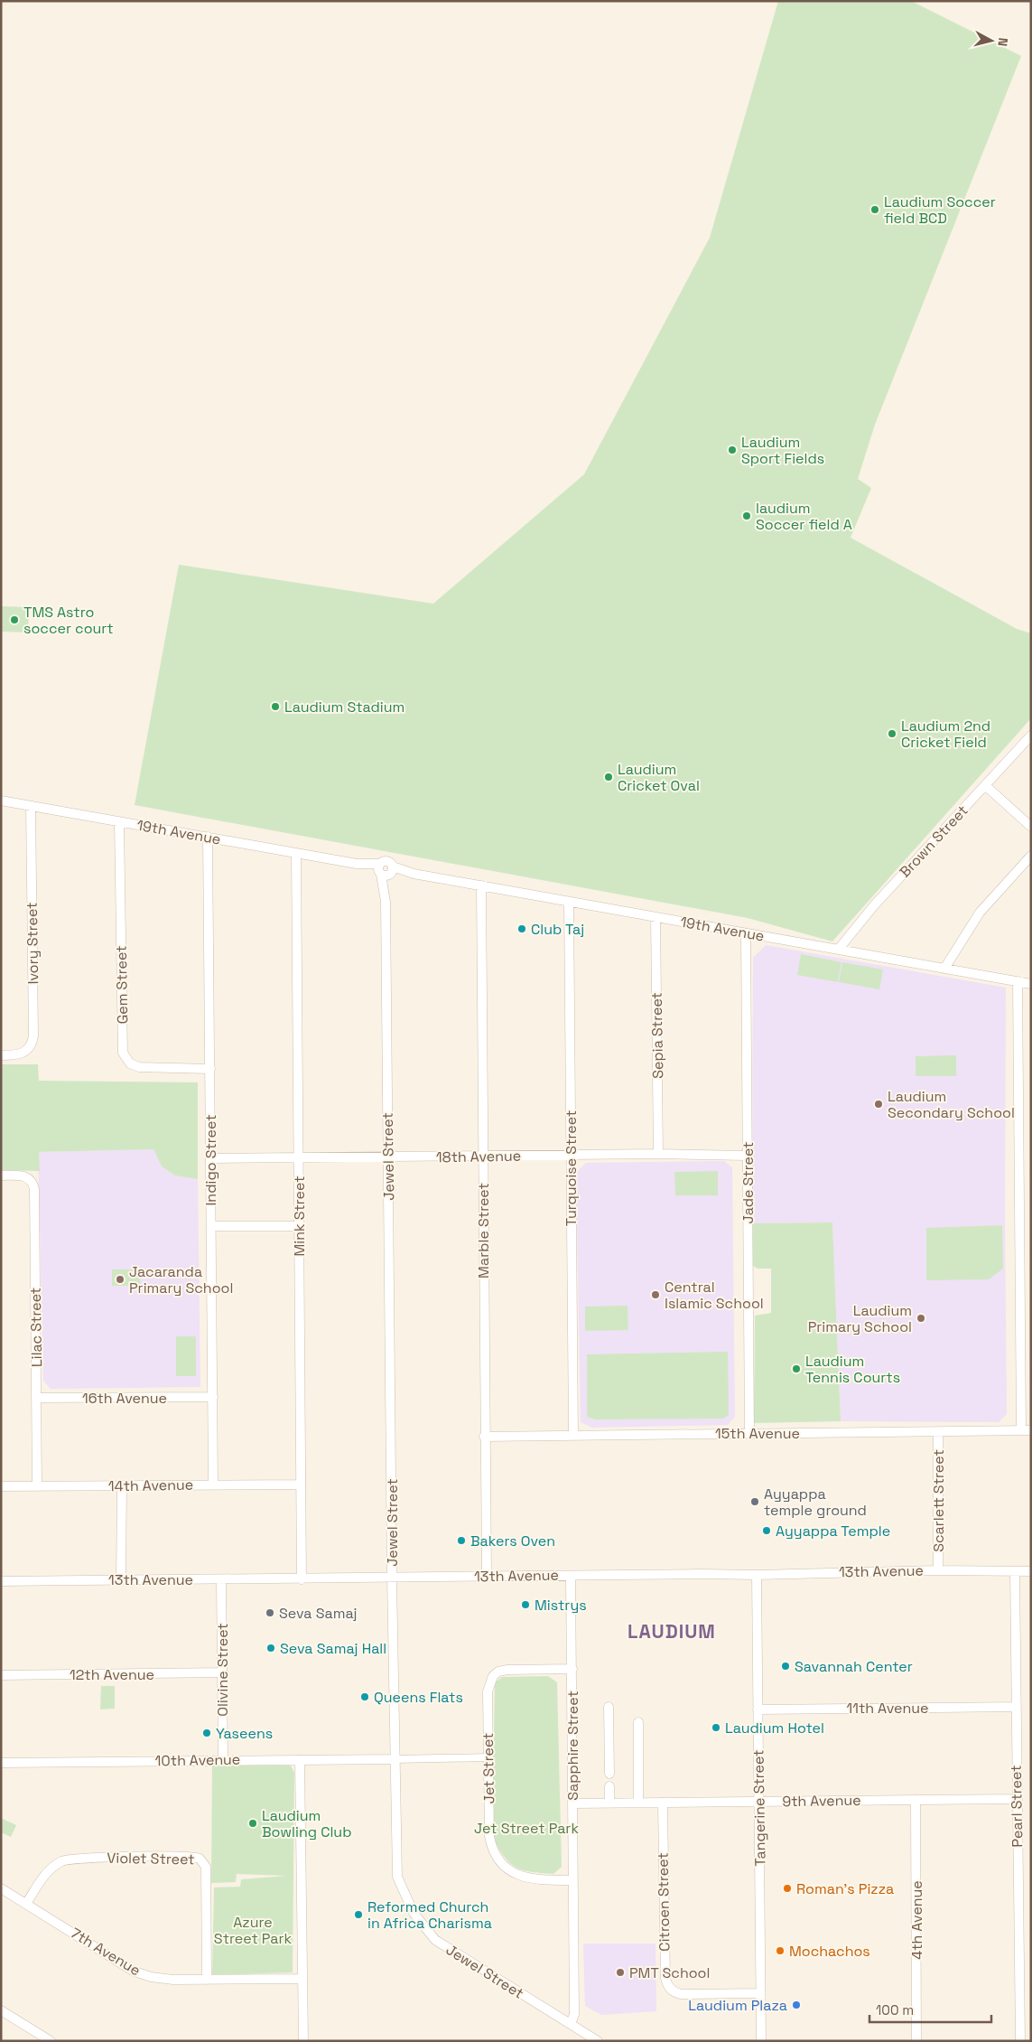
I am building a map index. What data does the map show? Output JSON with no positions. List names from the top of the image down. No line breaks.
{"streets":{"street":["19th Avenue","Brown Street","Ivory Street","Gem Street","Sepia Street","Jewel Street","18th Avenue","Indigo Street","Turquoise Street","Jade Street","Mink Street","Marble Street","Lilac Street","16th Avenue","15th Avenue","14th Avenue","Scarlett Street","13th Avenue","Olivine Street","12th Avenue","11th Avenue","Sapphire Street","10th Avenue","Jet Street","9th Avenue","Pearl Street","Tangerine Street","Violet Street","Citroen Street","4th Avenue","7th Avenue"]},"crossings":[["19th Avenue","Brown Street"],["19th Avenue","Ivory Street"],["19th Avenue","Gem Street"],["19th Avenue","Sepia Street"],["19th Avenue","Jewel Street"],["19th Avenue","Indigo Street"],["19th Avenue","Turquoise Street"],["19th Avenue","Jade Street"],["19th Avenue","Mink Street"],["19th Avenue","Marble Street"],["Gem Street","Indigo Street"],["Sepia Street","18th Avenue"],["Jewel Street","18th Avenue"],["Jewel Street","13th Avenue"],["Jewel Street","Sapphire Street"],["Jewel Street","10th Avenue"],["18th Avenue","Indigo Street"],["18th Avenue","Turquoise Street"],["18th Avenue","Jade Street"],["18th Avenue","Mink Street"],["18th Avenue","Marble Street"],["Indigo Street","16th Avenue"],["Indigo Street","14th Avenue"],["Turquoise Street","15th Avenue"],["Jade Street","15th Avenue"],["Mink Street","14th Avenue"],["Mink Street","13th Avenue"],["Marble Street","15th Avenue"],["Marble Street","13th Avenue"],["Lilac Street","16th Avenue"],["Lilac Street","14th Avenue"],["15th Avenue","Scarlett Street"],["Scarlett Street","13th Avenue"],["13th Avenue","Olivine Street"],["13th Avenue","Sapphire Street"],["13th Avenue","Pearl Street"],["13th Avenue","Tangerine Street"],["Olivine Street","12th Avenue"],["Olivine Street","10th Avenue"],["11th Avenue","Pearl Street"],["11th Avenue","Tangerine Street"],["Sapphire Street","Jet Street"],["Sapphire Street","9th Avenue"],["9th Avenue","Pearl Street"],["9th Avenue","Tangerine Street"],["9th Avenue","Citroen Street"],["9th Avenue","4th Avenue"],["Tangerine Street","Citroen Street"],["Violet Street","7th Avenue"]],"districts":["LAUDIUM"],"parks":["Jet Street Park","Azure Street Park"],"places":["Laudium Soccer field BCD","Laudium Sport Fields","laudium Soccer field A","TMS Astro soccer court","Laudium Stadium","Laudium 2nd Cricket Field","Laudium Cricket Oval","Club Taj","Laudium Secondary School","Jacaranda Primary School","Central Islamic School","Laudium Primary School","Laudium Tennis Courts","Ayyappa temple ground","Ayyappa Temple","Bakers Oven","Mistrys","Seva Samaj","Seva Samaj Hall","Savannah Center","Queens Flats","Laudium Hotel","Yaseens","Laudium Bowling Club","Roman's Pizza","Reformed Church in Africa Charisma","Mochachos","PMT School","Laudium Plaza"],"scale_bar":"100 m","north":"right"}
